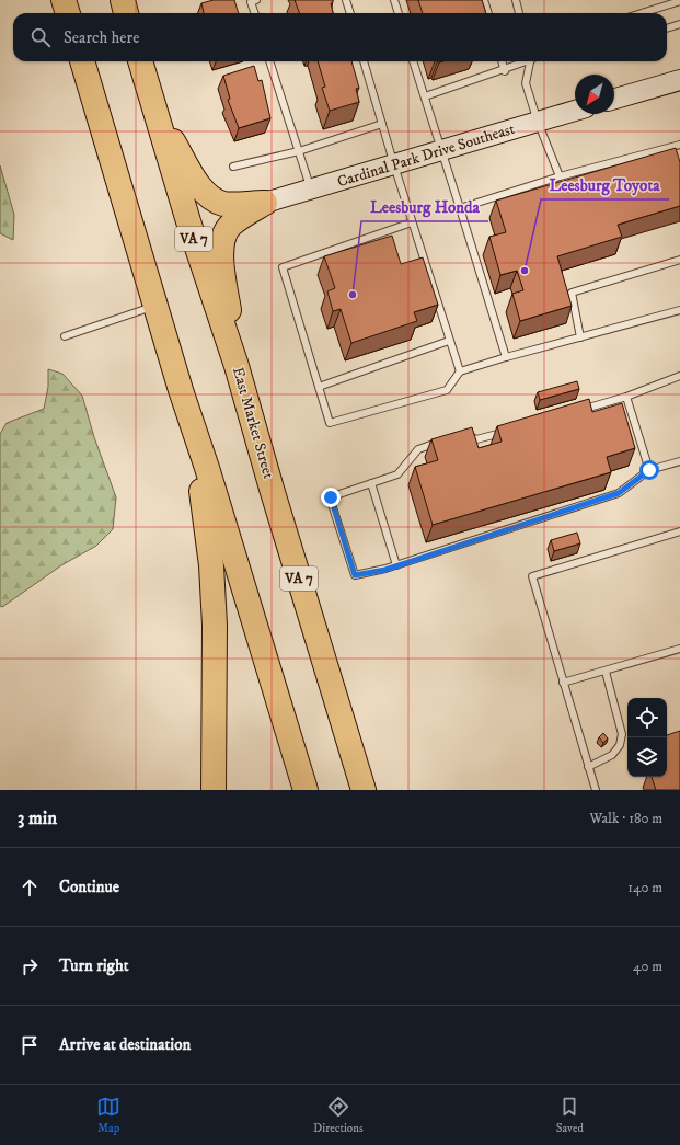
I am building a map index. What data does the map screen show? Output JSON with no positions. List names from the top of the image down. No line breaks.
{"streets":{"highway":["VA 7","East Market Street"],"street":["Cardinal Park Drive Southeast"]},"places":["Leesburg Toyota","Leesburg Honda"],"north":"bottom left","page":{"search":"Search here","heading":["3 min","Walk · 180 m"],"list":[["Continue","140 m"],["Turn right","40 m"],"Arrive at destination"],"nav":["Map","Directions","Saved"]}}
